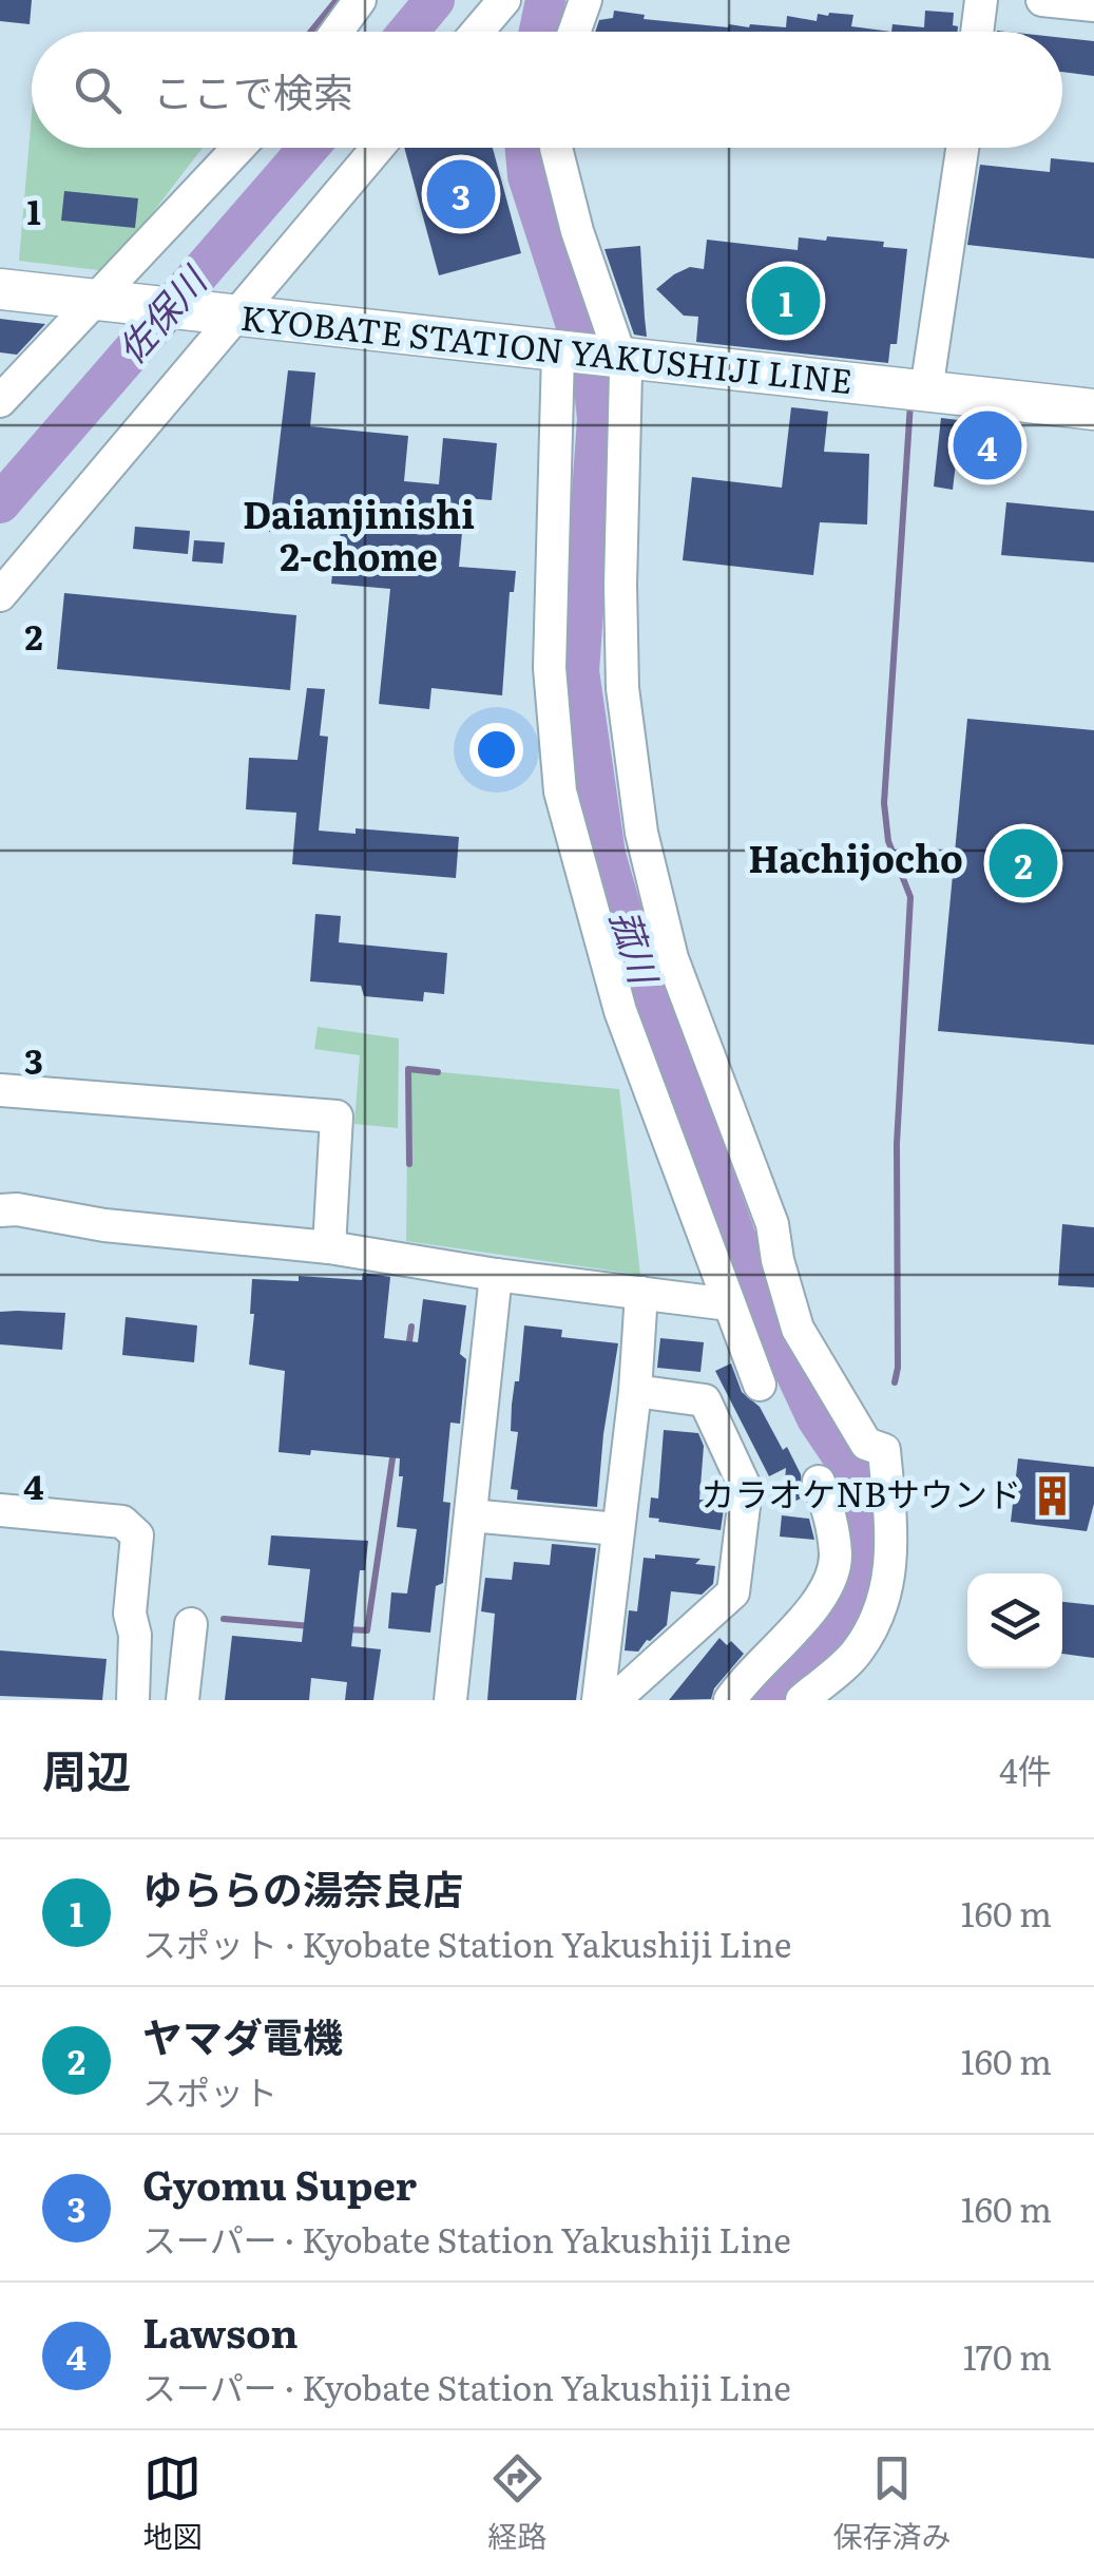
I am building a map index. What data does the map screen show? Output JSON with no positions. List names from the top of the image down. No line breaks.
{"streets":{"main road":["KYOBATE STATION YAKUSHIJI LINE"]},"districts":["Daianjinishi 2-chome","Hachijocho"],"water":["佐保川","菰川"],"places":{"building":["カラオケNBサウンド"]},"page":{"search":"ここで検索","pins":["3","1","4","2"],"heading":["周辺","4件"],"list":[{"mark":"1","name":"ゆららの湯奈良店","note":"スポット · Kyobate Station Yakushiji Line","value":"160 m"},{"mark":"2","name":"ヤマダ電機","note":"スポット","value":"160 m"},{"mark":"3","name":"Gyomu Super","note":"スーパー · Kyobate Station Yakushiji Line","value":"160 m"},{"mark":"4","name":"Lawson","note":"スーパー · Kyobate Station Yakushiji Line","value":"170 m"}],"nav":["地図","経路","保存済み"]},"grid":{"rows":["1","2","3","4"]}}
